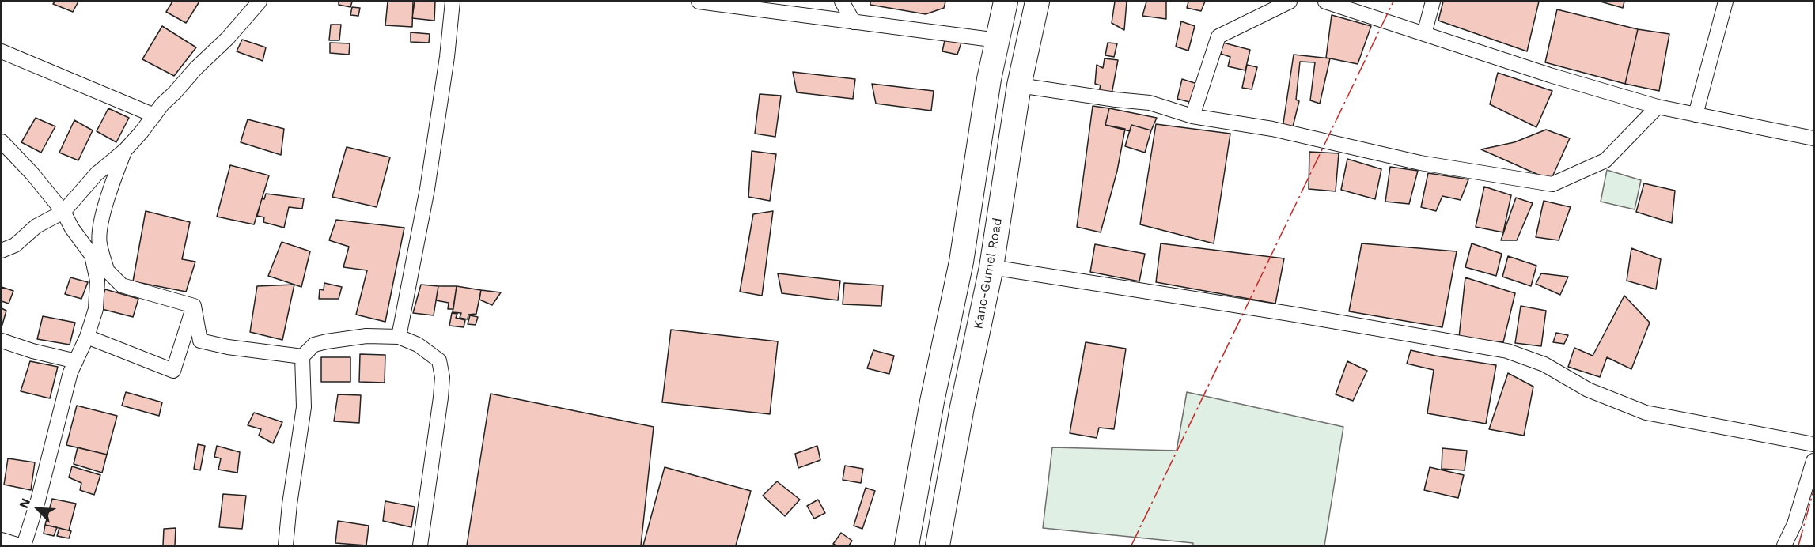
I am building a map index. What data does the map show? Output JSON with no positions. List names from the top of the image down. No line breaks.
{"streets":{"main road":["Kano-Gumel Road"]},"north":"top left"}
